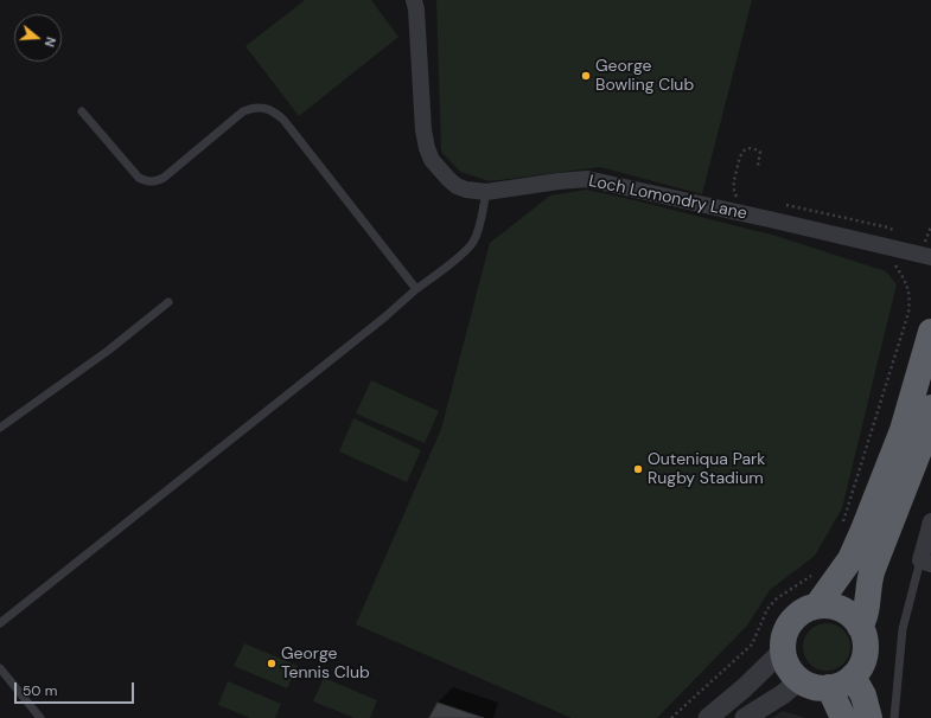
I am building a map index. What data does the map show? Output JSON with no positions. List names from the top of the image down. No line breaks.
{"streets":{"street":["Loch Lomondry Lane"]},"places":["George Bowling Club","Outeniqua Park Rugby Stadium","George Tennis Club"],"scale_bar":"50 m","north":"right"}
